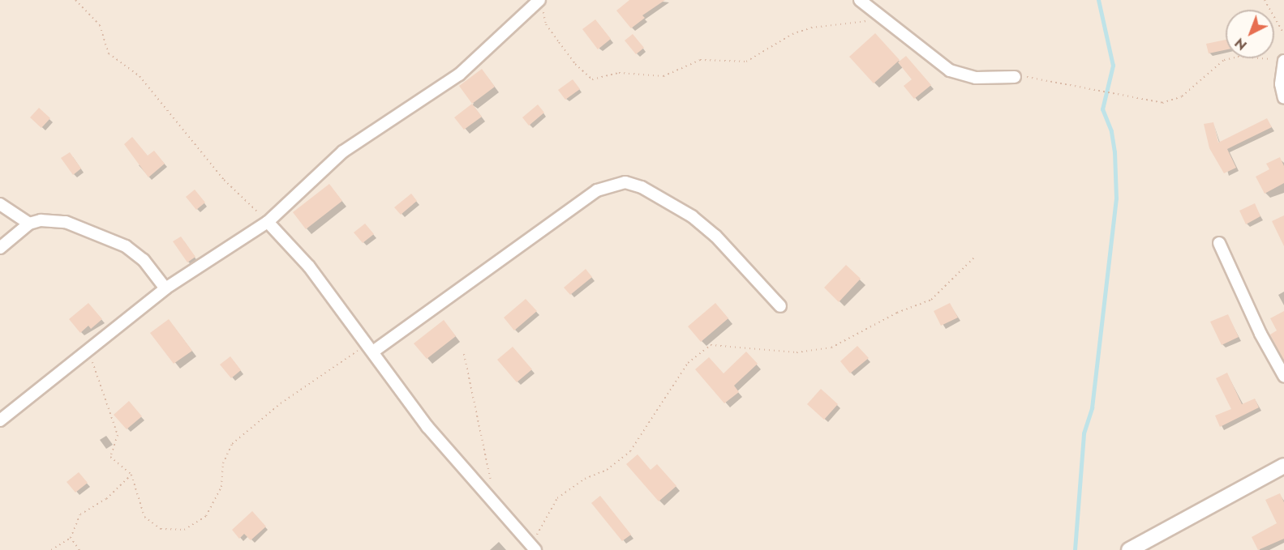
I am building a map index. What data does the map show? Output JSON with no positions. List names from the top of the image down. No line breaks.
{"north":"bottom left"}
